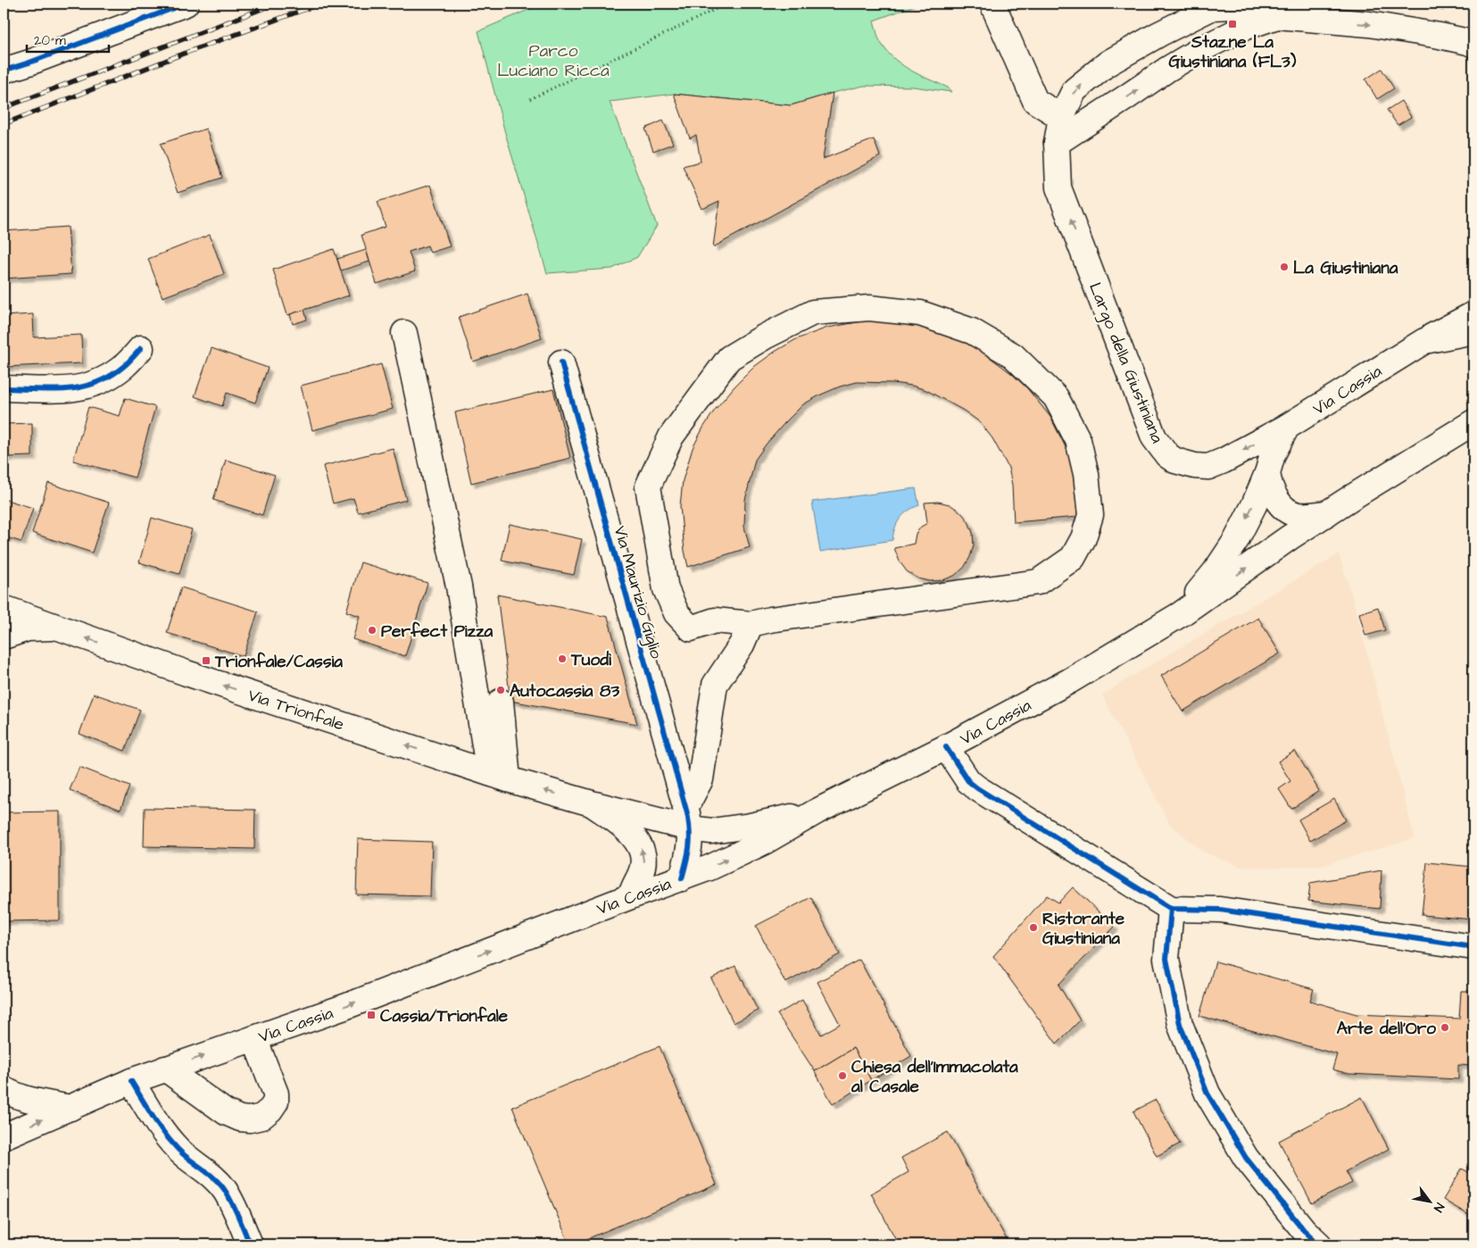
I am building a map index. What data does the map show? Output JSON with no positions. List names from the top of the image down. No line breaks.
{"streets":{"main road":["Largo della Giustiniana","Via Cassia","Via Maurizio Giglio","Via Trionfale"]},"crossings":[["Largo della Giustiniana","Via Cassia"],["Via Cassia","Via Trionfale"],["Via Maurizio Giglio","Via Trionfale"]],"one_way":["Via Trionfale"],"parks":["Parco Luciano Ricca"],"places":{"transit":["Staz.ne La Giustiniana (FL3)","Trionfale/Cassia","Cassia/Trionfale"],"other":["La Giustiniana","Perfect Pizza","Tuodì","Autocassia 83","Ristorante Giustiniana","Arte dell'Oro","Chiesa dell'Immacolata al Casale"]},"scale_bar":"20 m","north":"bottom right"}
